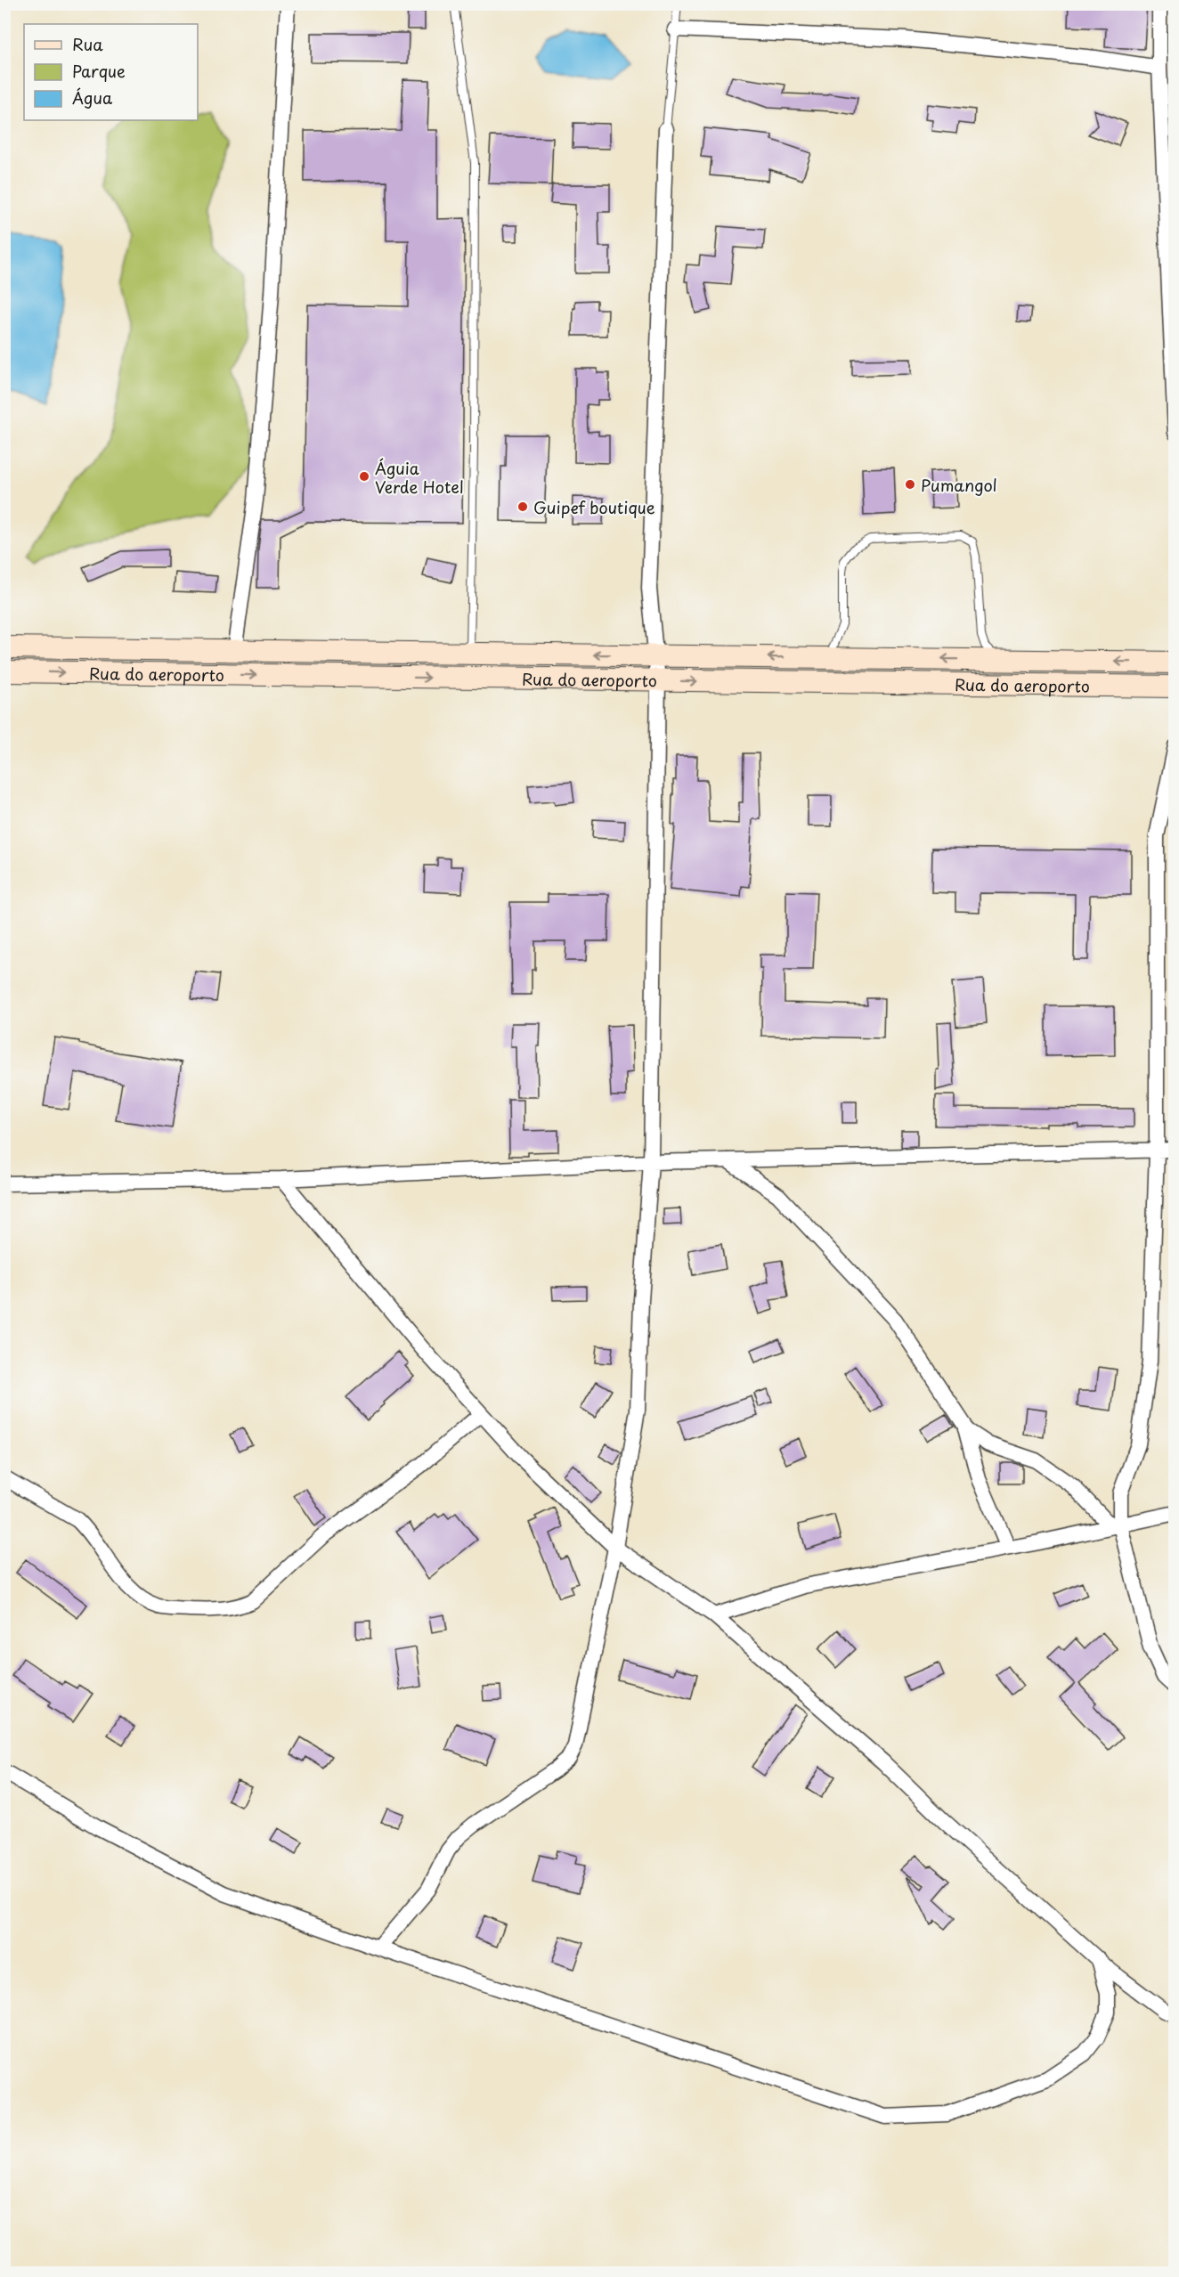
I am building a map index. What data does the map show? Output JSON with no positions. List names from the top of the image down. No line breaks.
{"streets":{"main road":["Rua do aeroporto"]},"places":["Águia Verde Hotel","Pumangol","Guipef boutique"],"legend":["Rua","Parque","Água"]}
